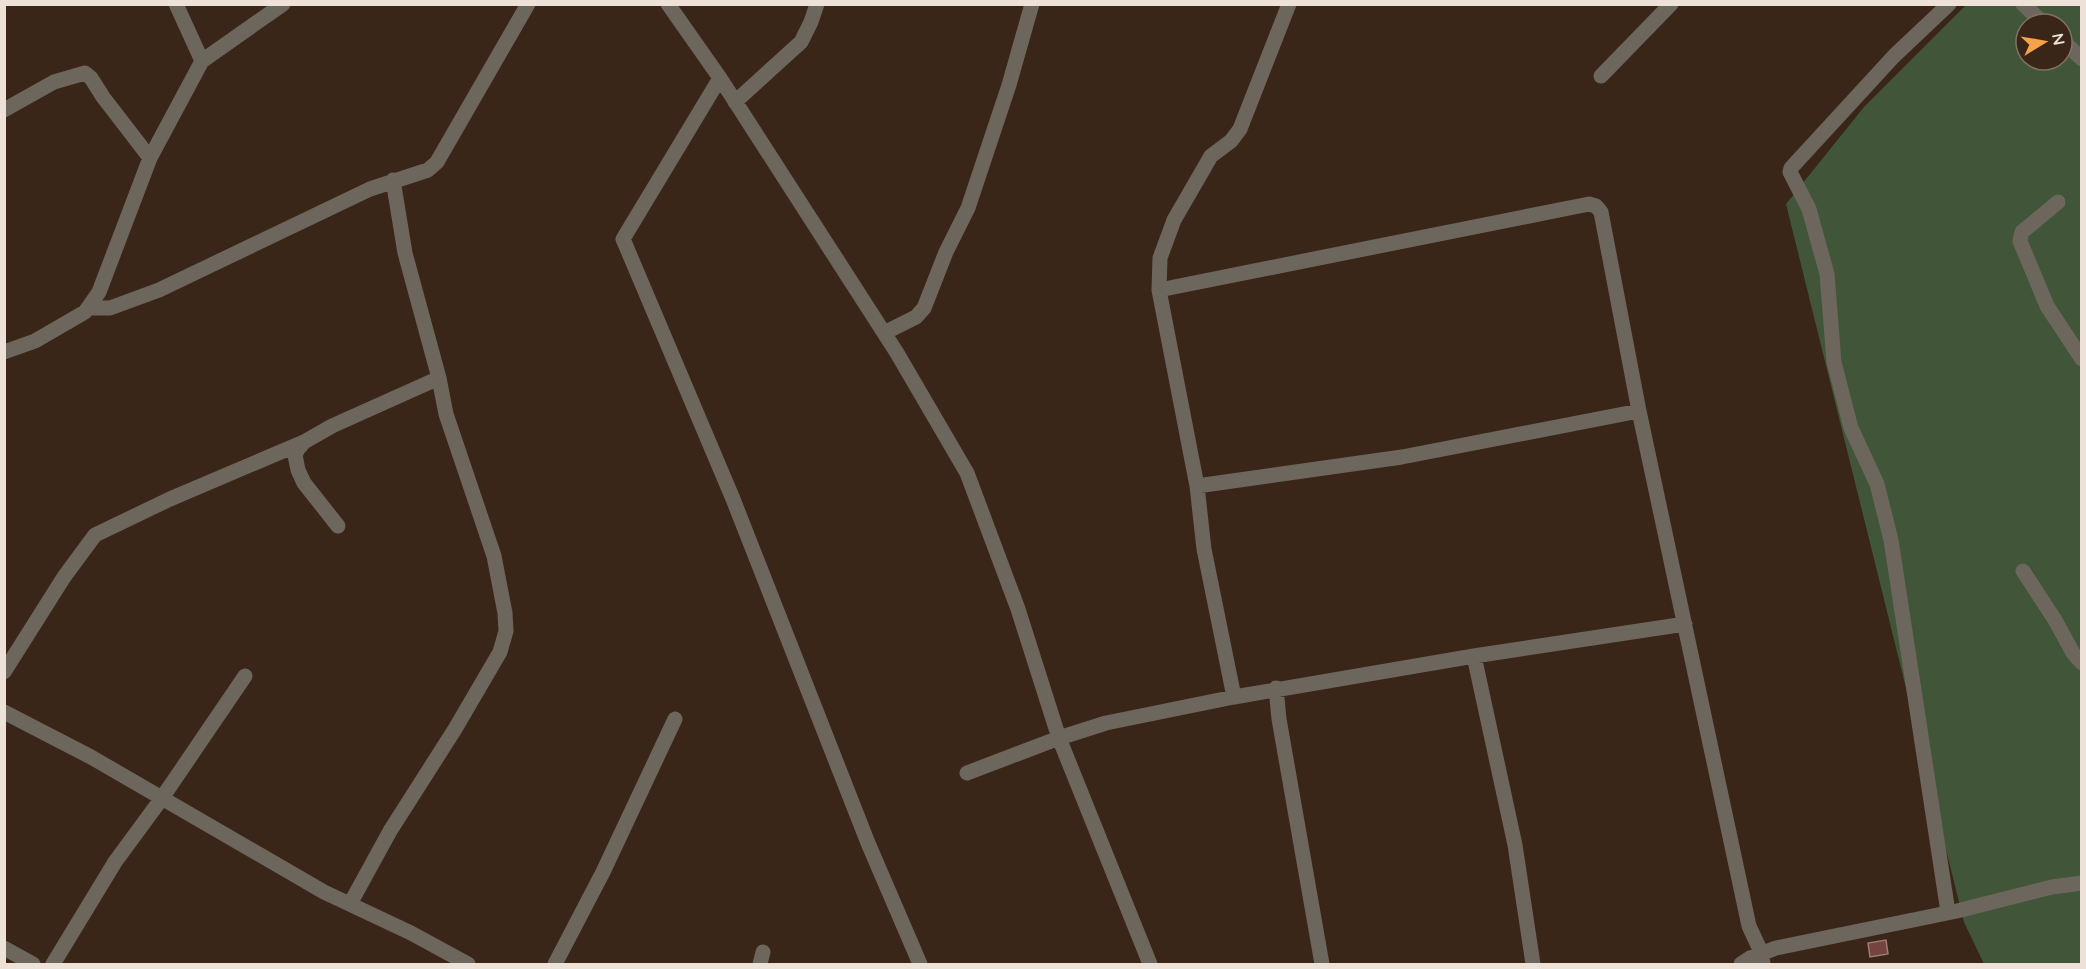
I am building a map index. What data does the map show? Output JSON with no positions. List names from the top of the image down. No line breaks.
{"north":"right"}
